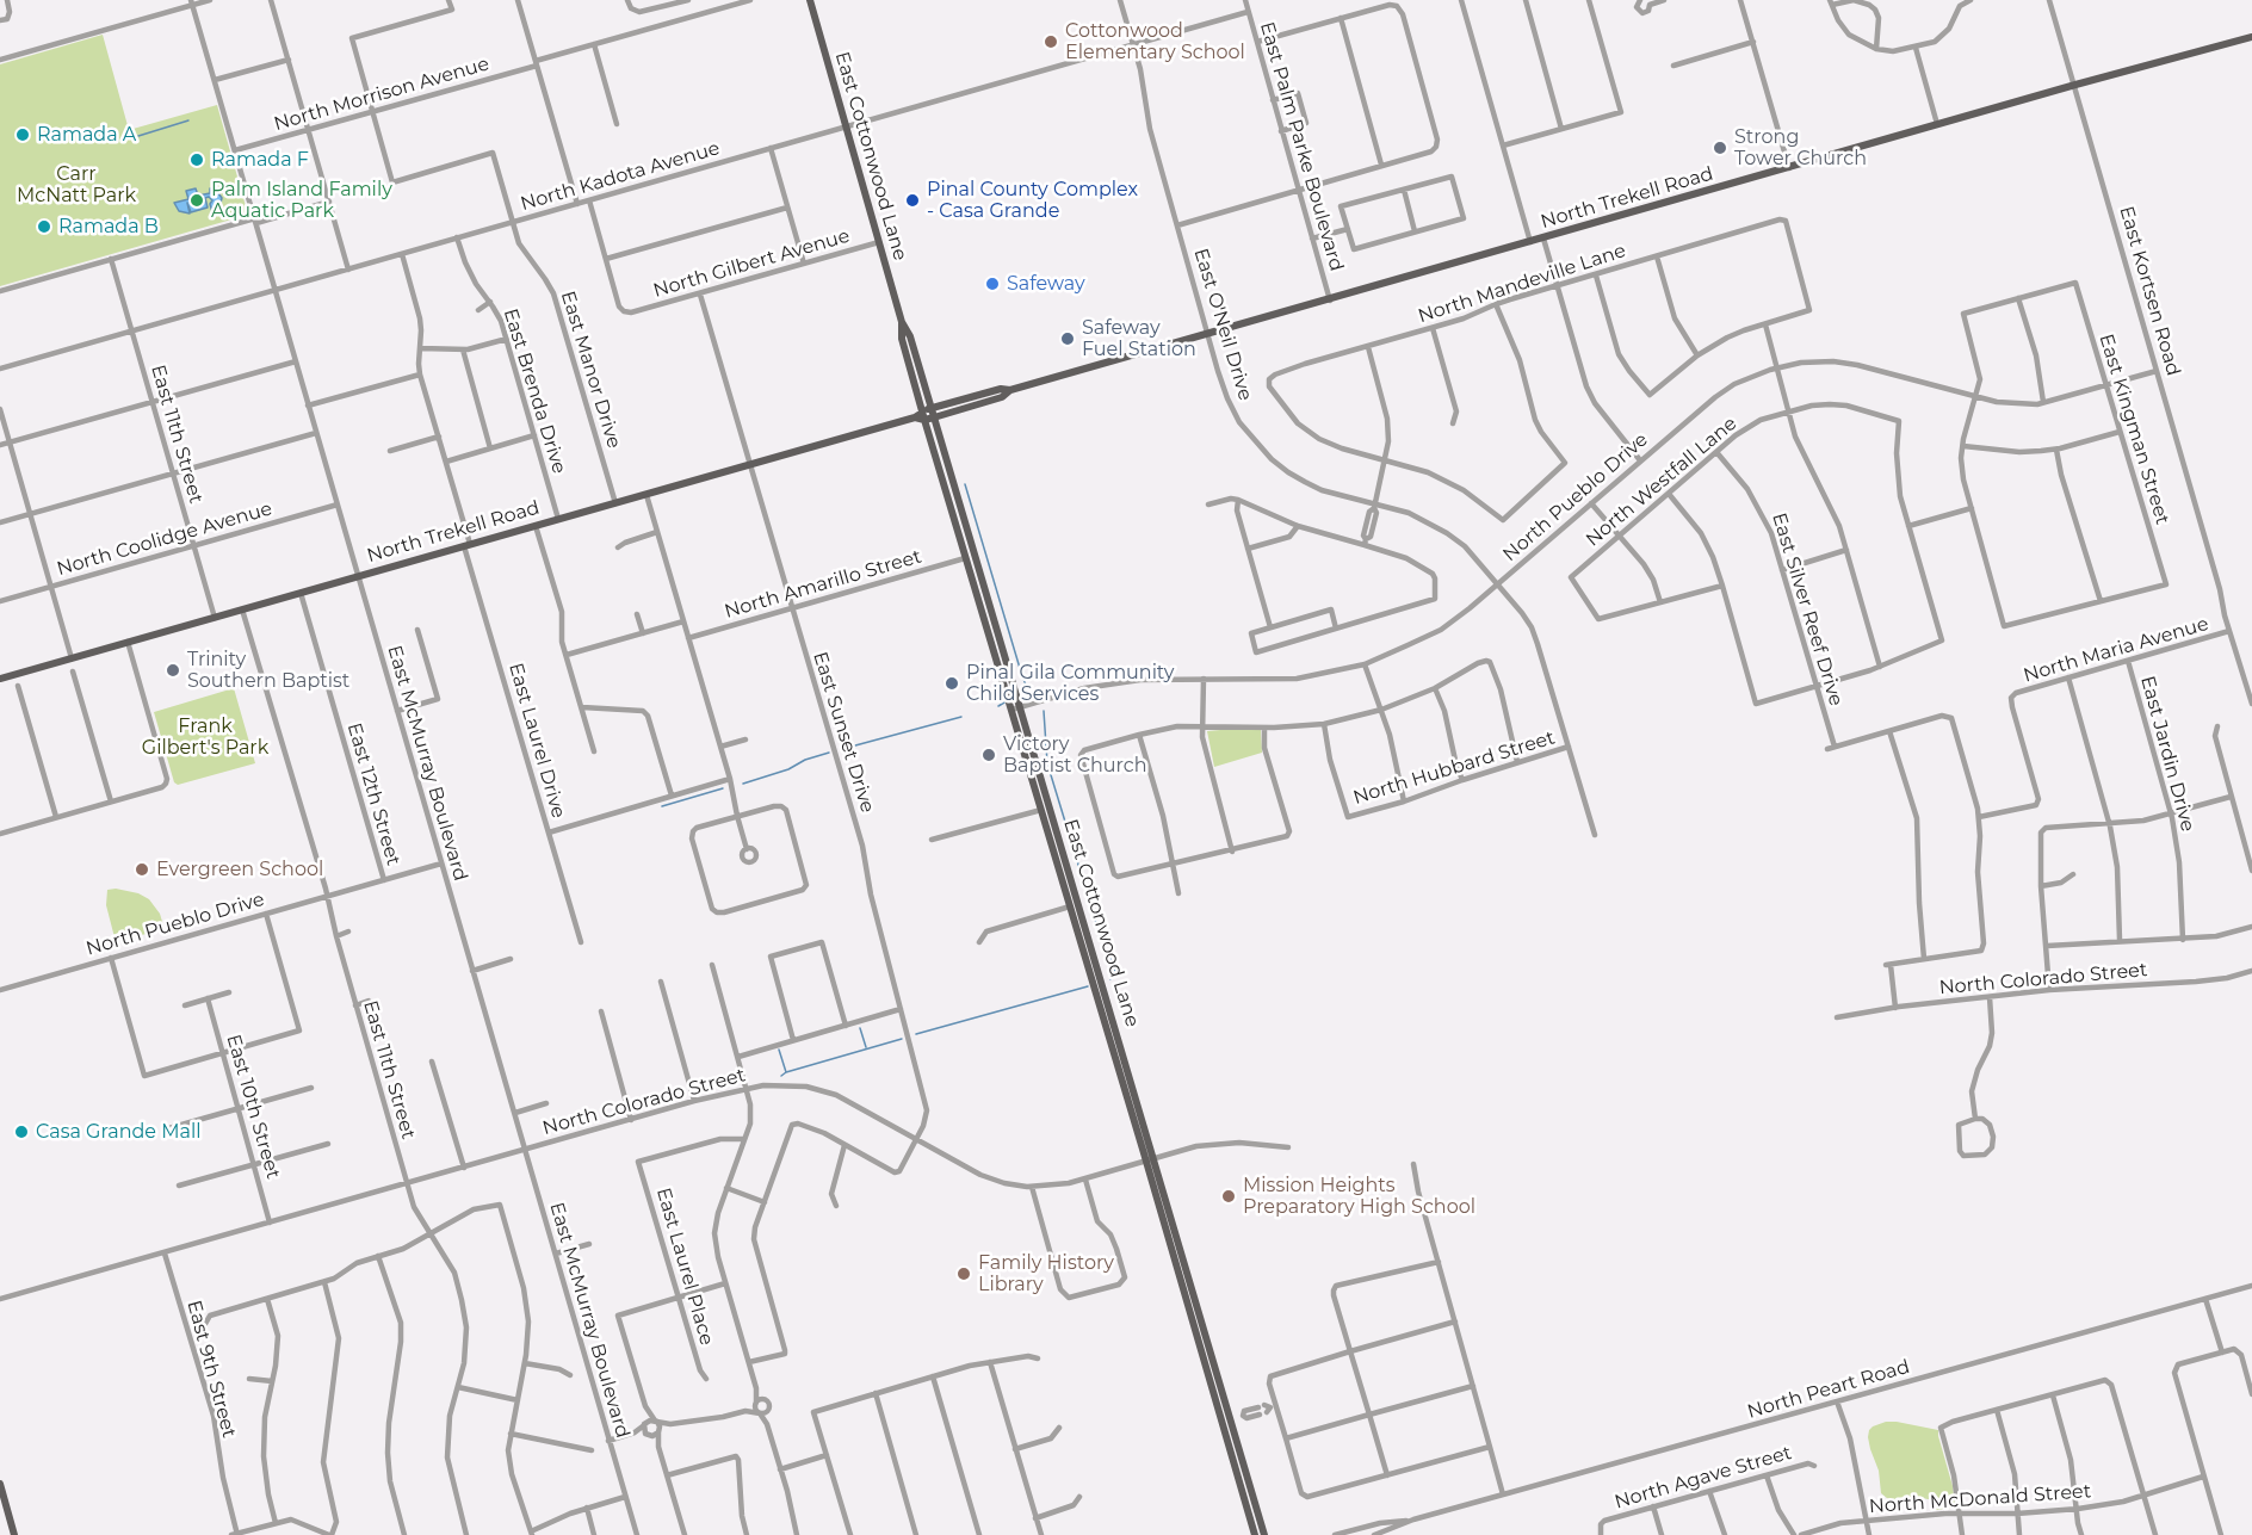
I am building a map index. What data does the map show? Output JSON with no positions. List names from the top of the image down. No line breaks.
{"streets":{"main road":["East Cottonwood Lane","North Trekell Road"],"street":["North Morrison Avenue","East Palm Parke Boulevard","North Kadota Avenue","North Gilbert Avenue","North Mandeville Lane","East Kortsen Road","East O'Neil Drive","East Manor Drive","East Brenda Drive","East Kingman Street","East 11th Street","North Westfall Lane","North Pueblo Drive","North Coolidge Avenue","North Amarillo Street","East Silver Reef Drive","North Maria Avenue","East Sunset Drive","East Laurel Drive","East Jardin Drive","East McMurray Boulevard","North Hubbard Street","East 12th Street","North Colorado Street","East 10th Street","East Laurel Place","East 9th Street","North Peart Road","North Agave Street","North McDonald Street"]},"crossings":[["North Morrison Avenue","East Manor Drive"],["North Morrison Avenue","East McMurray Boulevard"],["East Palm Parke Boulevard","North Kadota Avenue"],["East Palm Parke Boulevard","North Trekell Road"],["East Cottonwood Lane","North Kadota Avenue"],["East Cottonwood Lane","North Trekell Road"],["East Cottonwood Lane","North Gilbert Avenue"],["East Cottonwood Lane","North Pueblo Drive"],["East Cottonwood Lane","North Amarillo Street"],["East Cottonwood Lane","North Colorado Street"],["North Kadota Avenue","East O'Neil Drive"],["North Kadota Avenue","East Manor Drive"],["North Kadota Avenue","East Brenda Drive"],["North Kadota Avenue","East 11th Street"],["North Kadota Avenue","East Laurel Drive"],["North Kadota Avenue","East McMurray Boulevard"],["North Trekell Road","East Kortsen Road"],["North Trekell Road","East O'Neil Drive"],["North Trekell Road","East Manor Drive"],["North Trekell Road","East Brenda Drive"],["North Trekell Road","East 11th Street"],["North Trekell Road","East Sunset Drive"],["North Trekell Road","East Laurel Drive"],["North Trekell Road","East McMurray Boulevard"],["North Trekell Road","East 12th Street"],["North Gilbert Avenue","East Sunset Drive"],["East Kortsen Road","North Pueblo Drive"],["East Kortsen Road","North Maria Avenue"],["East O'Neil Drive","North Pueblo Drive"],["East O'Neil Drive","North Hubbard Street"],["East Kingman Street","North Pueblo Drive"],["East 11th Street","North Pueblo Drive"],["East 11th Street","North Coolidge Avenue"],["East 11th Street","North Colorado Street"],["North Westfall Lane","East Silver Reef Drive"],["North Pueblo Drive","East McMurray Boulevard"],["North Pueblo Drive","East 12th Street"],["North Coolidge Avenue","East McMurray Boulevard"],["North Amarillo Street","East Sunset Drive"],["North Maria Avenue","East Jardin Drive"],["East Sunset Drive","North Colorado Street"],["East McMurray Boulevard","North Colorado Street"],["North Colorado Street","East 10th Street"],["North Colorado Street","East 9th Street"]],"parks":["Carr McNatt Park","Frank Gilbert's Park"],"places":["Cottonwood Elementary School","Ramada A","Strong Tower Church","Ramada F","Palm Island Family Aquatic Park","Pinal County Complex - Casa Grande","Ramada B","Safeway","Safeway Fuel Station","Trinity Southern Baptist","Pinal Gila Community Child Services","Victory Baptist Church","Evergreen School","Casa Grande Mall","Mission Heights Preparatory High School","Family History Library"]}
